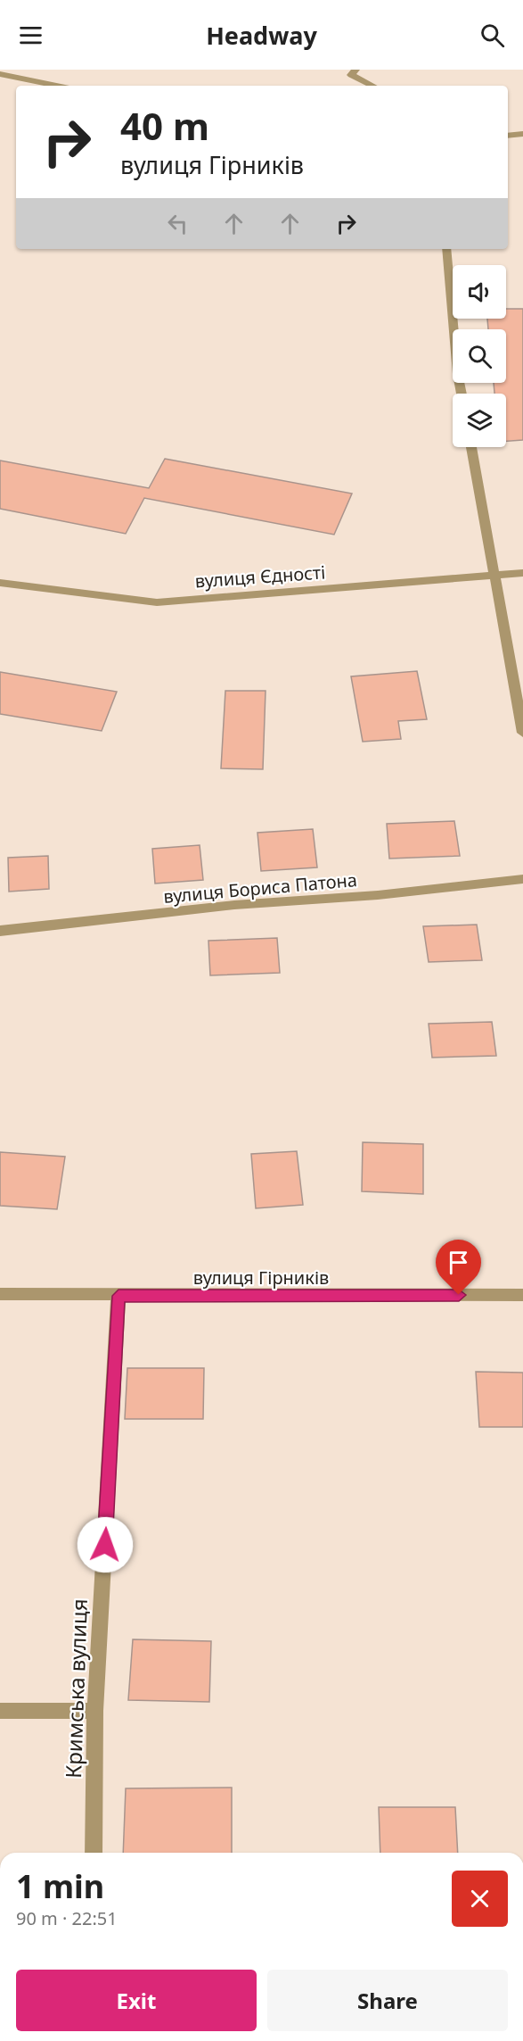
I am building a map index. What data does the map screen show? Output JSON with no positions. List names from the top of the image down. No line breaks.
{"streets":{"street":["вулиця Єдності","вулиця Бориса Патона","вулиця Гірників","Кримська вулиця"]},"crossings":[["вулиця Гірників","Кримська вулиця"]],"page":{"header":"Headway","turn":["40 m","вулиця Гірників"],"heading":["1 min","90 m · 22:51"],"buttons":["Exit","Share"]}}
